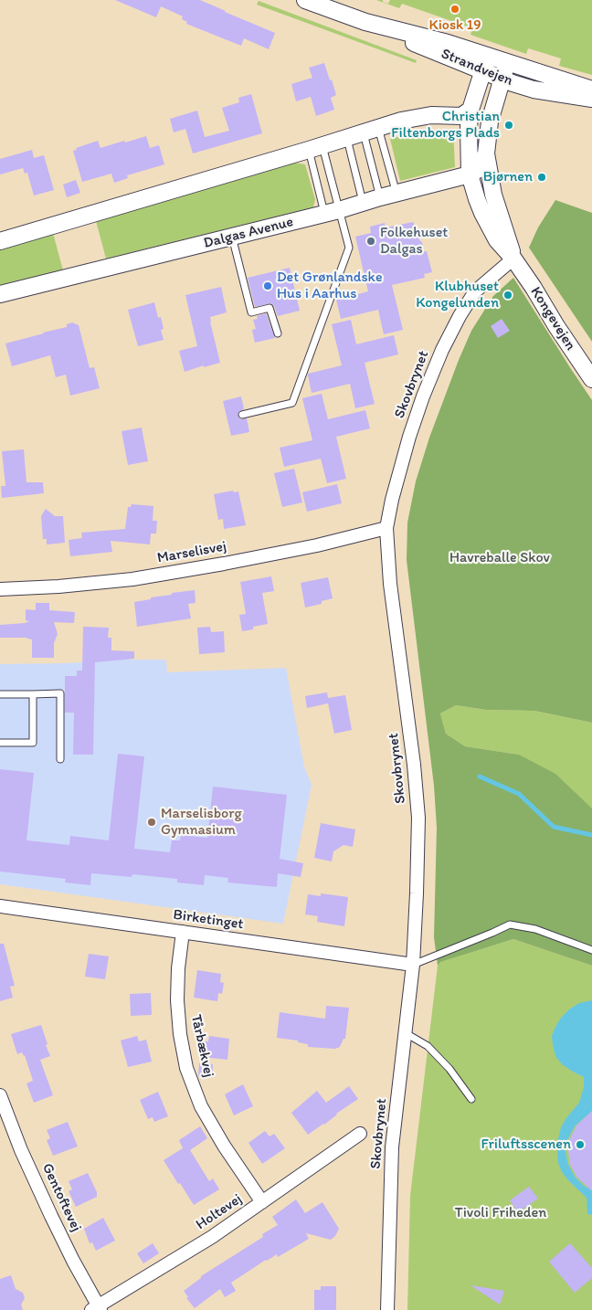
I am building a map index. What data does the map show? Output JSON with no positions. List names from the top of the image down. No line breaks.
{"streets":{"street":["Strandvejen","Dalgas Avenue","Kongevejen","Skovbrynet","Marselisvej","Birketinget","Tårbækvej","Gentoftevej","Holtevej"]},"crossings":[["Kongevejen","Skovbrynet"],["Skovbrynet","Marselisvej"],["Skovbrynet","Birketinget"],["Birketinget","Tårbækvej"],["Tårbækvej","Holtevej"],["Gentoftevej","Holtevej"]],"parks":["Havreballe Skov","Tivoli Friheden"],"places":["Kiosk 19","Christian Filtenborgs Plads","Bjørnen","Folkehuset Dalgas","Det Grønlandske Hus i Aarhus","Klubhuset Kongelunden","Marselisborg Gymnasium","Friluftsscenen"]}
